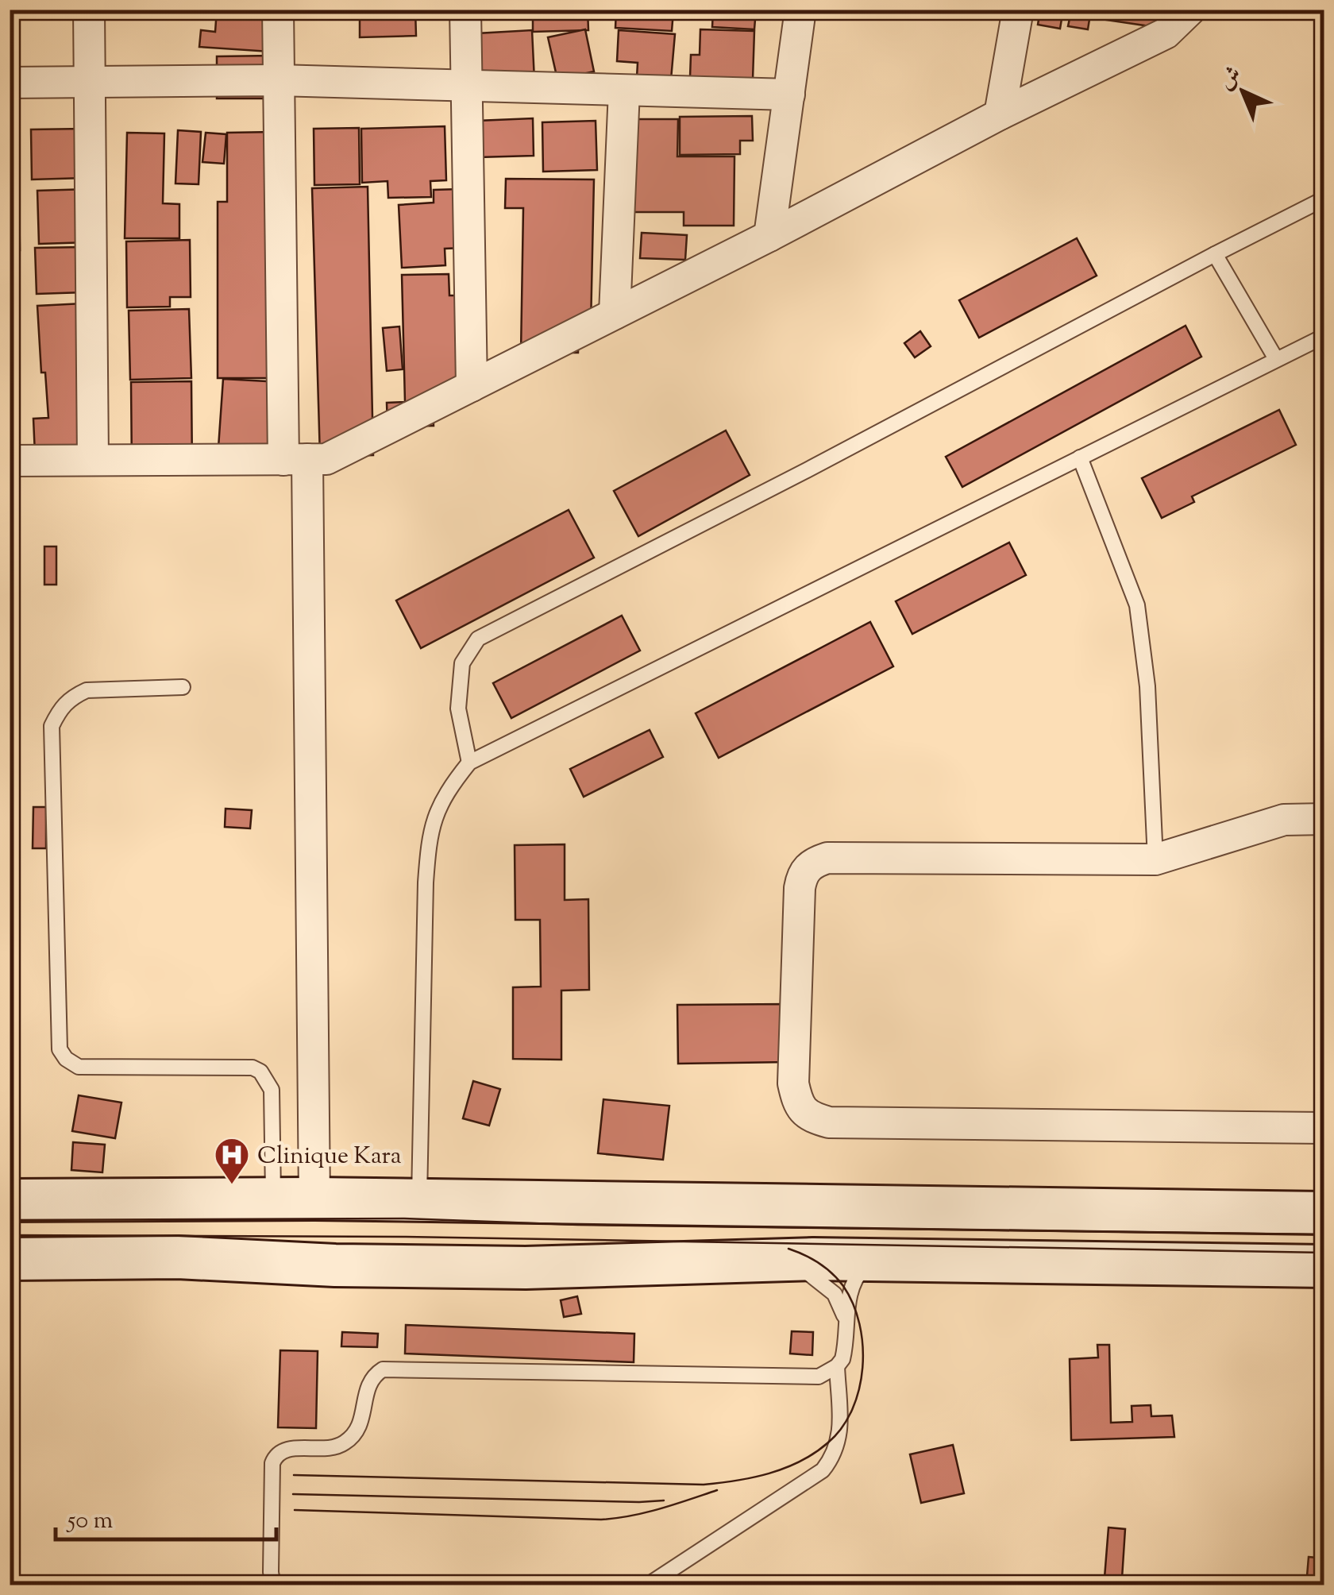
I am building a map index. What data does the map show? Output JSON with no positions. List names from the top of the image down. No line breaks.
{"places":{"hospital":["Clinique Kara"]},"scale_bar":"50 m","north":"top left"}
